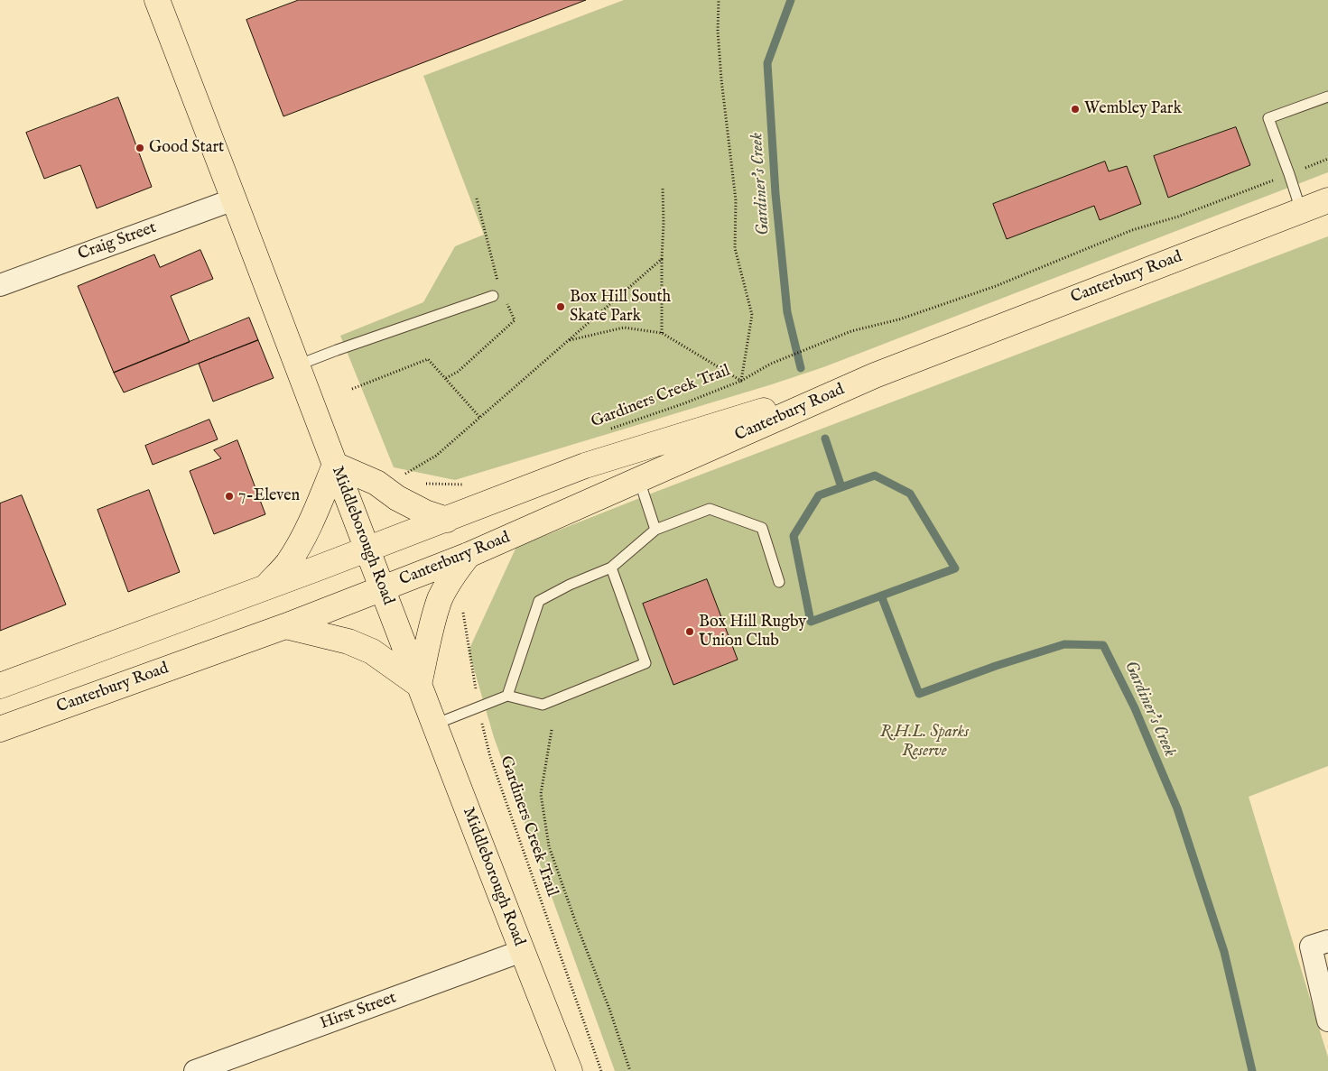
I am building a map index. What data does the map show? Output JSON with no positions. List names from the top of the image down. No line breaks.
{"streets":{"main road":["Canterbury Road","Middleborough Road"],"street":["Craig Street","Hirst Street"],"path":["Gardiners Creek Trail"]},"crossings":[["Craig Street","Middleborough Road"],["Canterbury Road","Middleborough Road"],["Middleborough Road","Hirst Street"]],"water":["Gardiner's Creek"],"parks":["R.H.L. Sparks Reserve"],"places":["Wembley Park","Good Start","Box Hill South Skate Park","7-Eleven","Box Hill Rugby Union Club"]}
